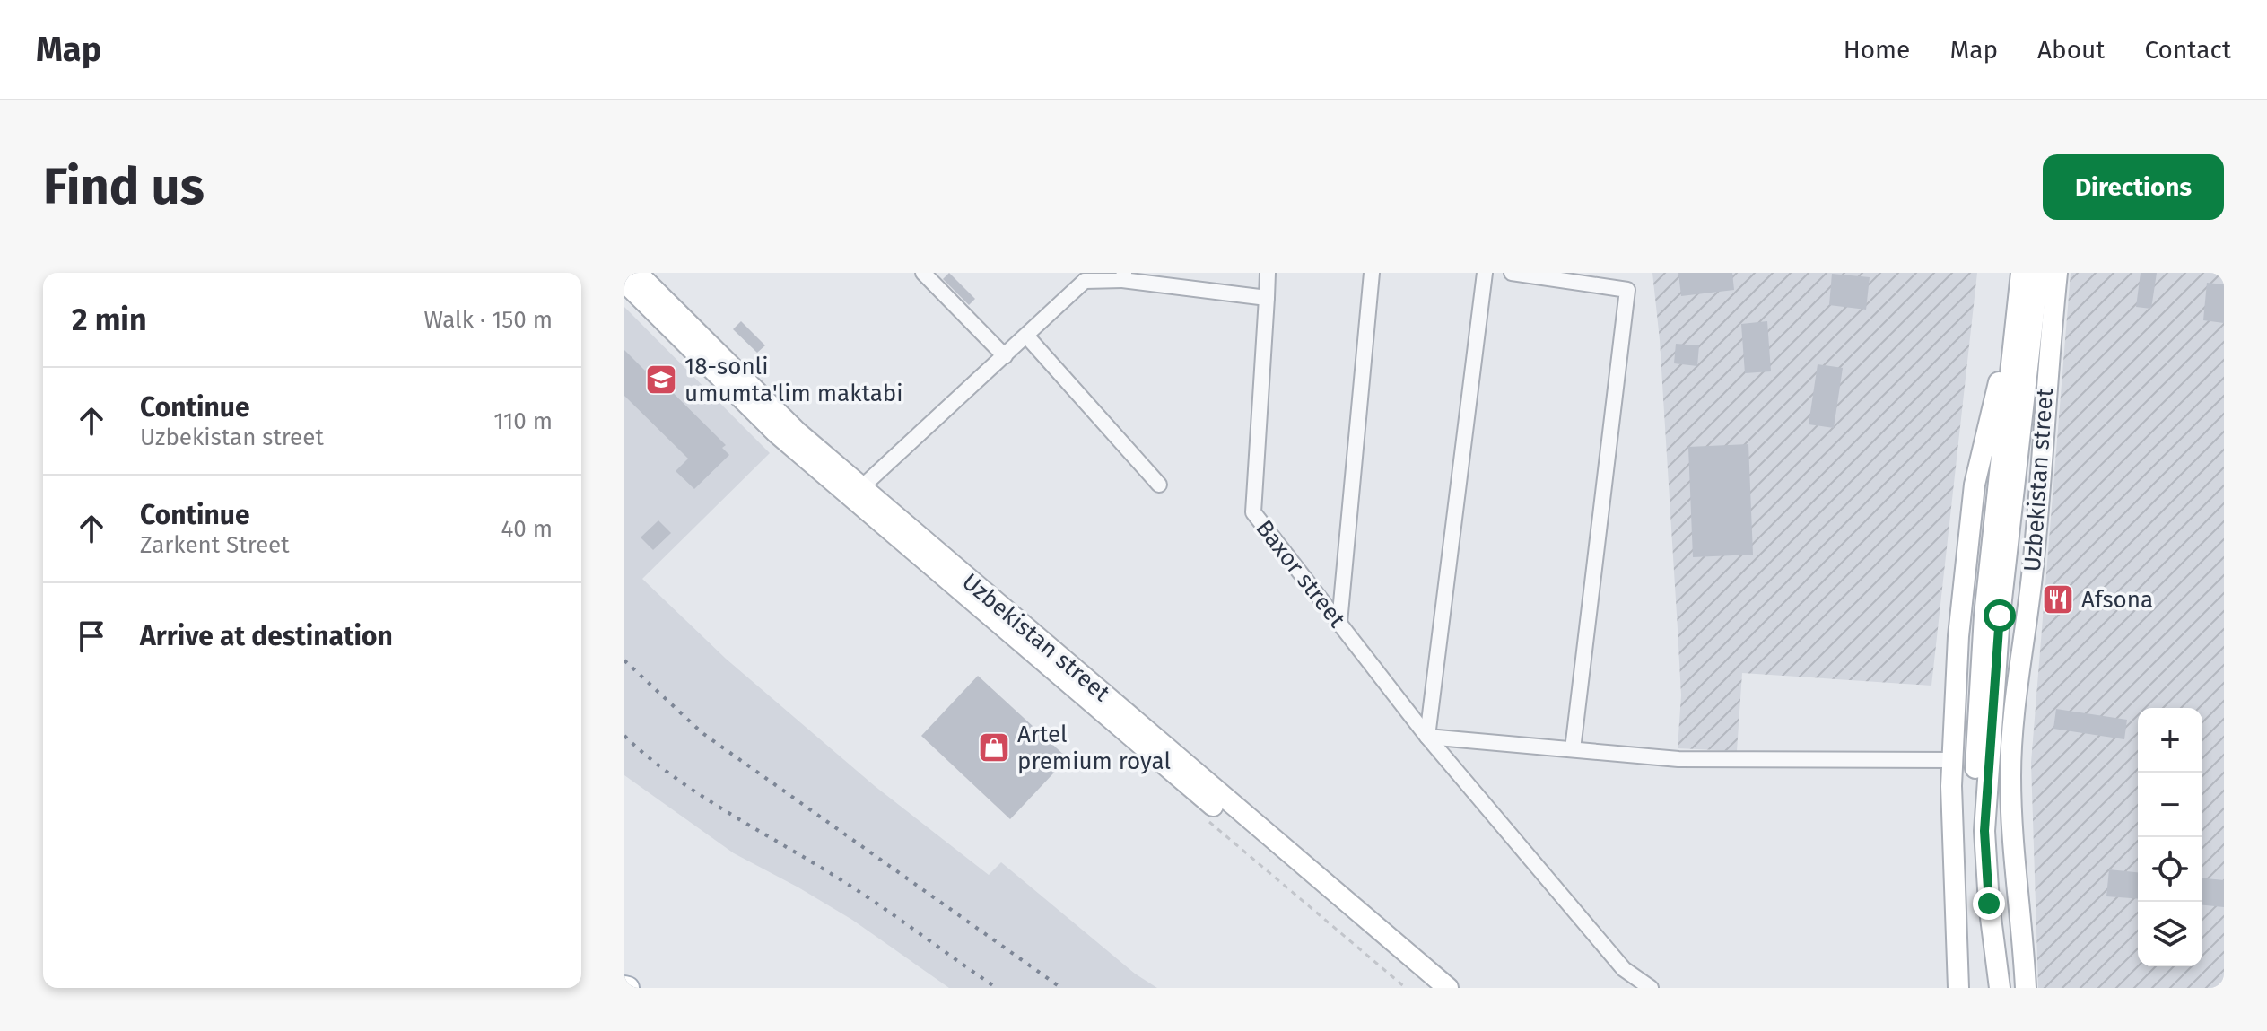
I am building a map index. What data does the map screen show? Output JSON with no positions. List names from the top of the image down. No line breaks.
{"streets":{"main road":["Uzbekistan street"],"street":["Baxor street"]},"places":{"school or university":["18-sonli umumta'lim maktabi"],"restaurant":["Afsona"],"shop":["Artel premium royal"]},"page":{"header":"Map","nav":["Home","Map","About","Contact"],"buttons":"Directions","title":"Find us","heading":["2 min","Walk · 150 m"],"list":[["Continue","Uzbekistan street","110 m"],["Continue","Zarkent Street","40 m"],"Arrive at destination"],"map_buttons":["+","−"]}}
